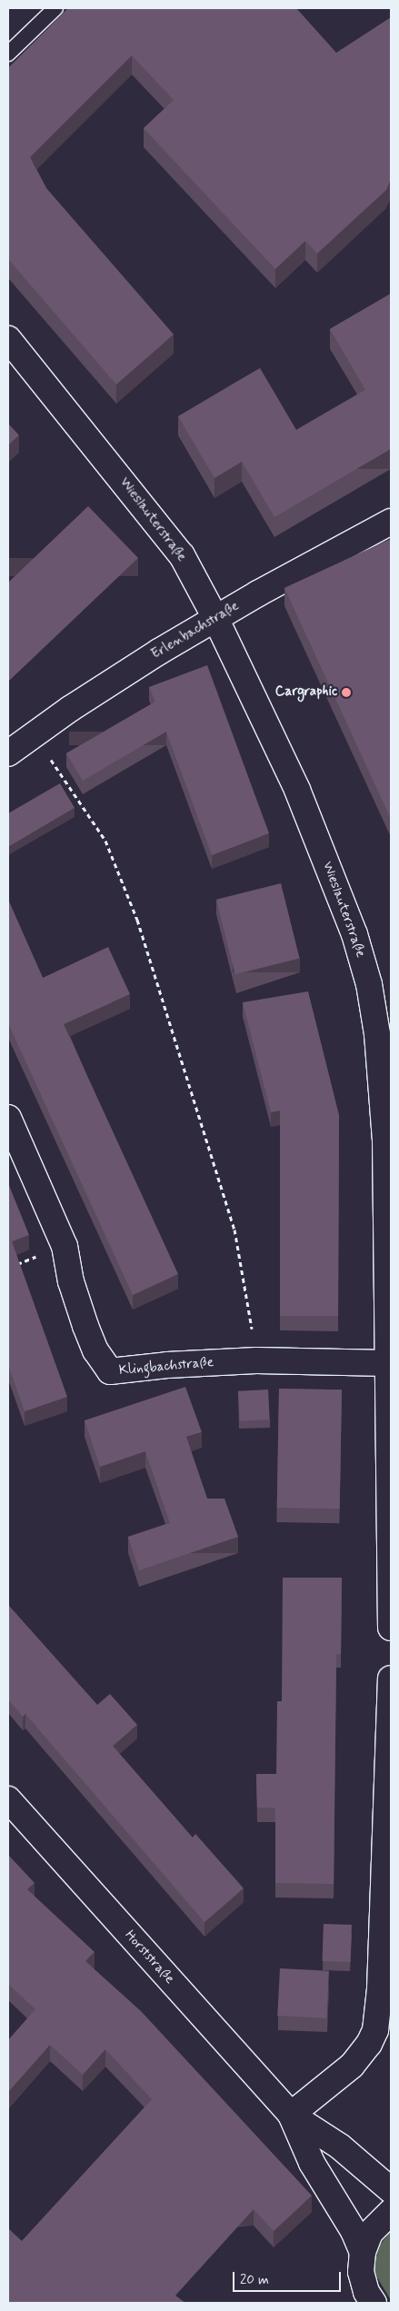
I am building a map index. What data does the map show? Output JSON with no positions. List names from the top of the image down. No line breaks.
{"streets":{"street":["Wieslauterstraße","Erlenbachstraße","Klingbachstraße","Horststraße"]},"crossings":[["Wieslauterstraße","Erlenbachstraße"],["Wieslauterstraße","Klingbachstraße"]],"places":["Cargraphic"],"scale_bar":"20 m"}
